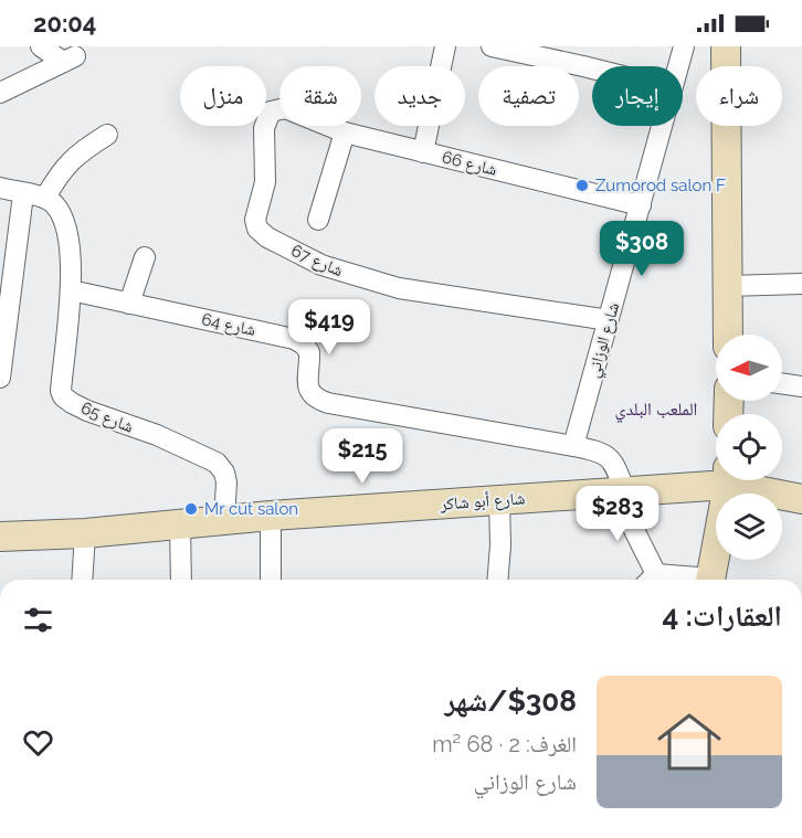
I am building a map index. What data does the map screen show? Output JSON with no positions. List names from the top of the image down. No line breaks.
{"streets":{"street":["شارع 66","شارع 67","شارع 64","شارع الوزاني","شارع 65","شارع أبو شاكر"]},"crossings":[["شارع 66","شارع الوزاني"],["شارع 67","شارع الوزاني"],["شارع 64","شارع الوزاني"],["شارع 64","شارع 65"],["شارع 65","شارع أبو شاكر"]],"districts":["الملعب البلدي"],"places":["Zumorod salon F","Mr cut salon"],"north":"left","page":{"status":"20:04","chip":["شراء","إيجار","تصفية","جديد","شقة","منزل"],"price":["$308","$419","$215","$283"],"heading":"العقارات: 4","list":[{"name":"$308/شهر","note":"الغرف: 2 · 68 m² · شارع الوزاني"}]}}
